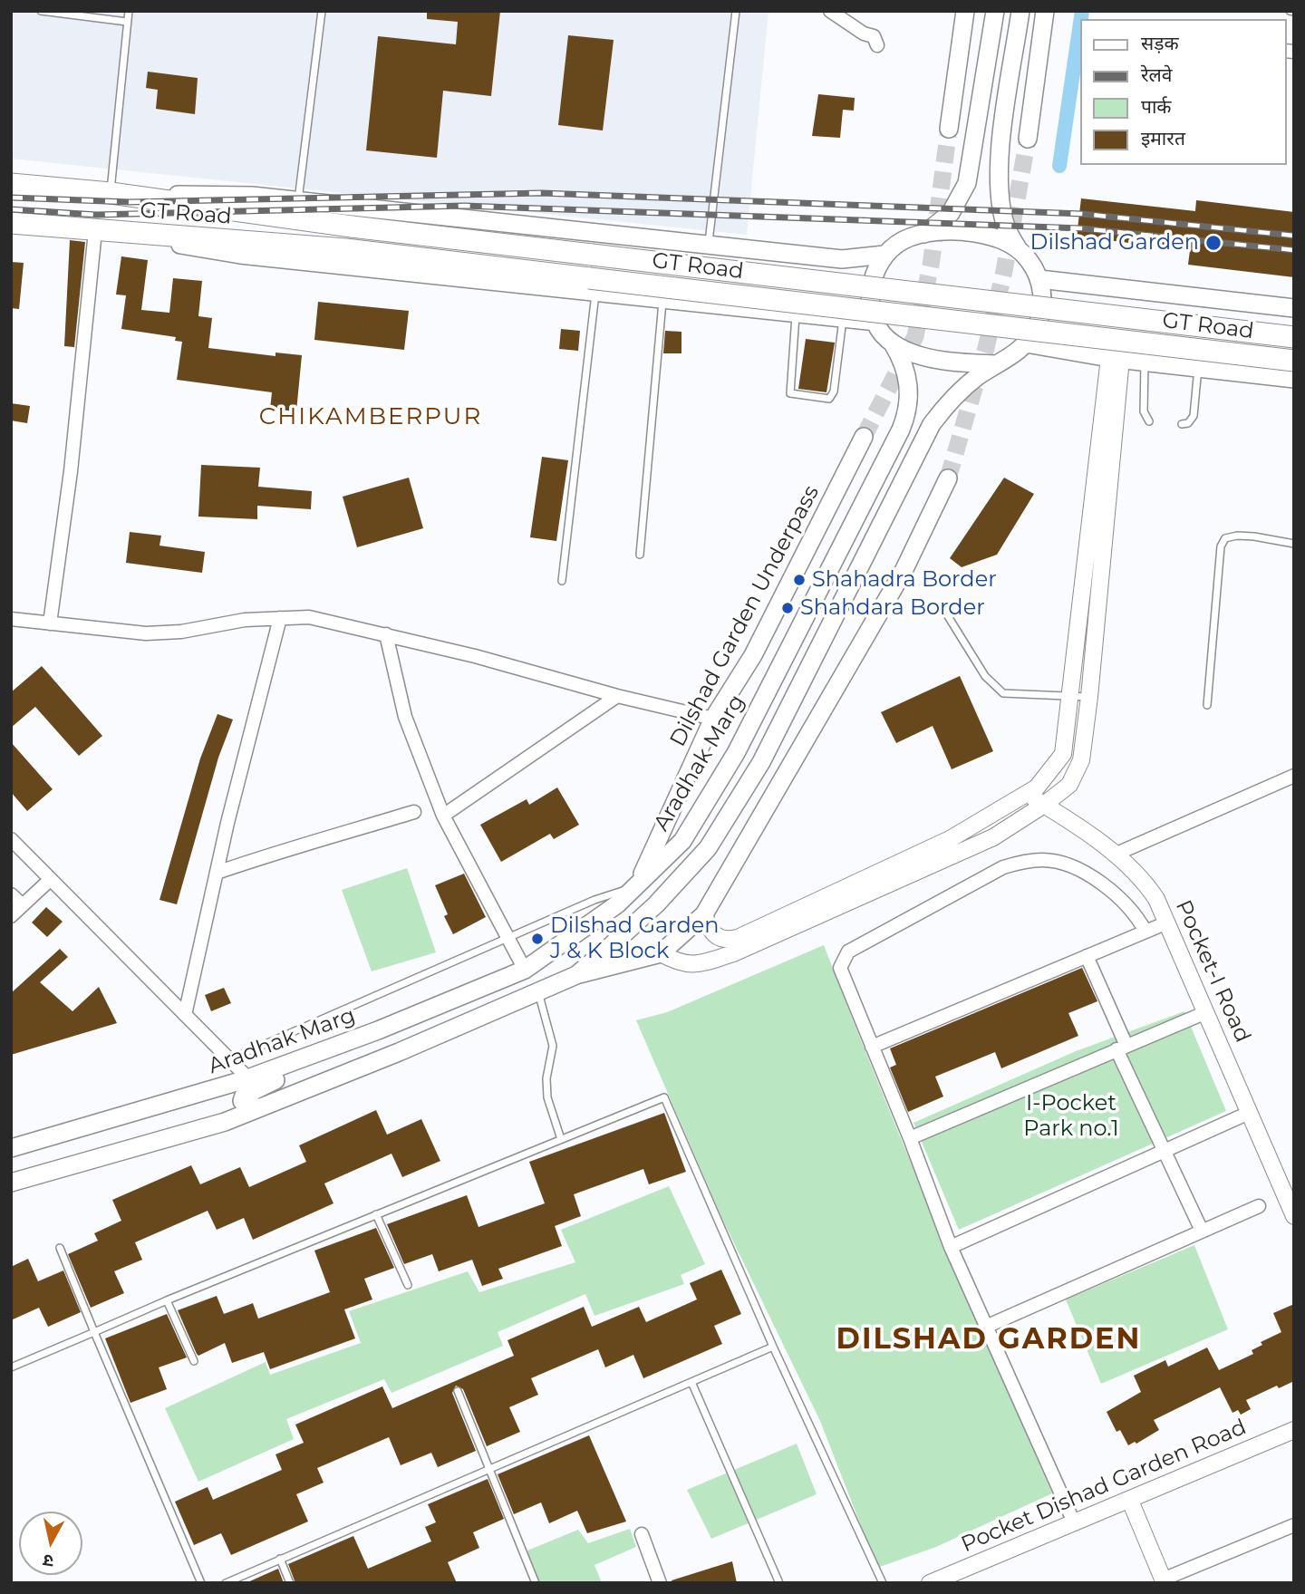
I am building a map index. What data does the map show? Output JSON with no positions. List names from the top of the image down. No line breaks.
{"streets":{"highway":["GT Road"],"main road":["Dilshad Garden Underpass","Aradhak Marg"],"street":["Pocket-I Road","Pocket Dishad Garden Road"]},"crossings":[["GT Road","Aradhak Marg"],["Dilshad Garden Underpass","Aradhak Marg"]],"districts":["CHIKAMBERPUR","DILSHAD GARDEN"],"parks":["I-Pocket Park no.1"],"places":["Dilshad Garden","Shahadra Border","Shahdara Border","Dilshad Garden J & K Block"],"legend":["सड़क","रेलवे","पार्क","इमारत"],"north":"bottom"}
